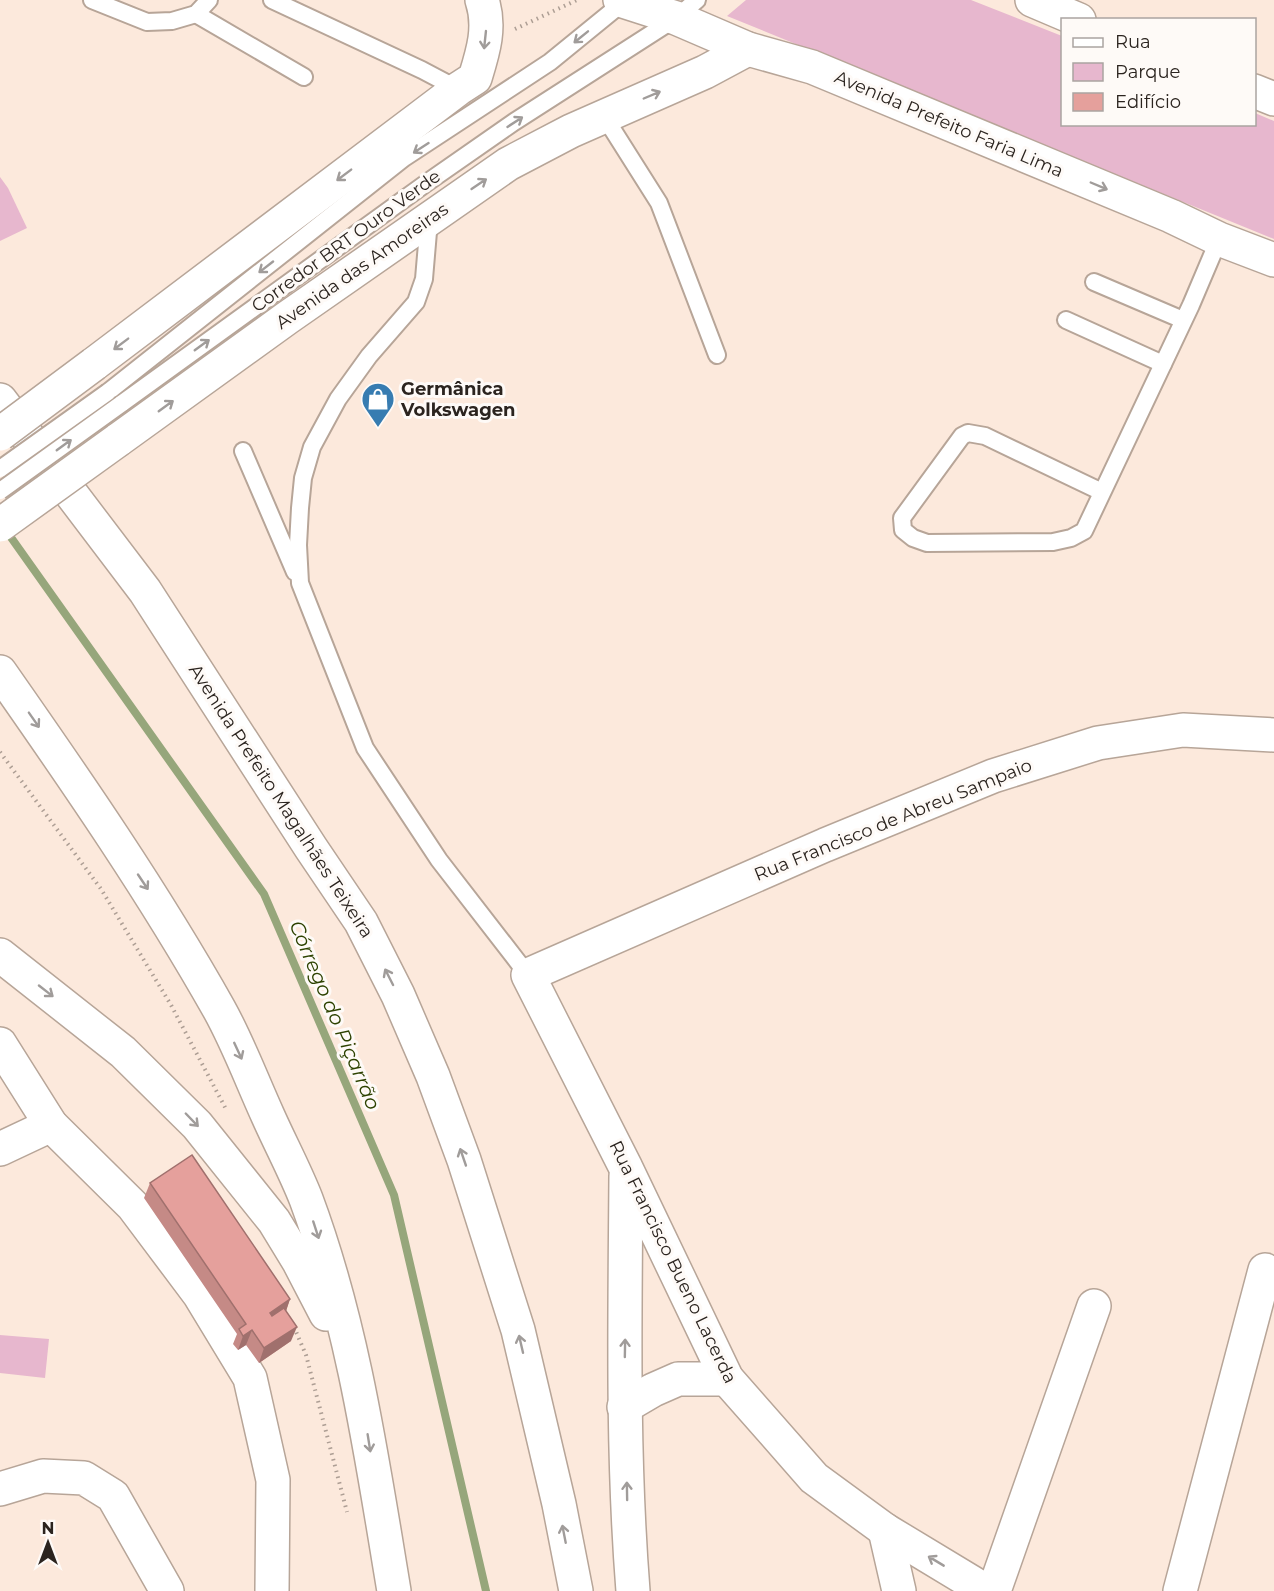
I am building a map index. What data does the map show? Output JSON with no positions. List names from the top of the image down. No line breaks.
{"streets":{"main road":["Avenida Prefeito Faria Lima","Avenida das Amoreiras","Avenida Prefeito Magalhães Teixeira","Rua Francisco de Abreu Sampaio","Rua Francisco Bueno Lacerda"],"lane":["Corredor BRT Ouro Verde"]},"crossings":[["Avenida Prefeito Faria Lima","Corredor BRT Ouro Verde"],["Avenida Prefeito Faria Lima","Avenida das Amoreiras"],["Rua Francisco de Abreu Sampaio","Rua Francisco Bueno Lacerda"]],"one_way":["Avenida Prefeito Faria Lima"],"water":["Córrego do Piçarrão"],"places":{"shop":["Germânica Volkswagen"]},"legend":["Rua","Parque","Edifício"],"north":"top"}
